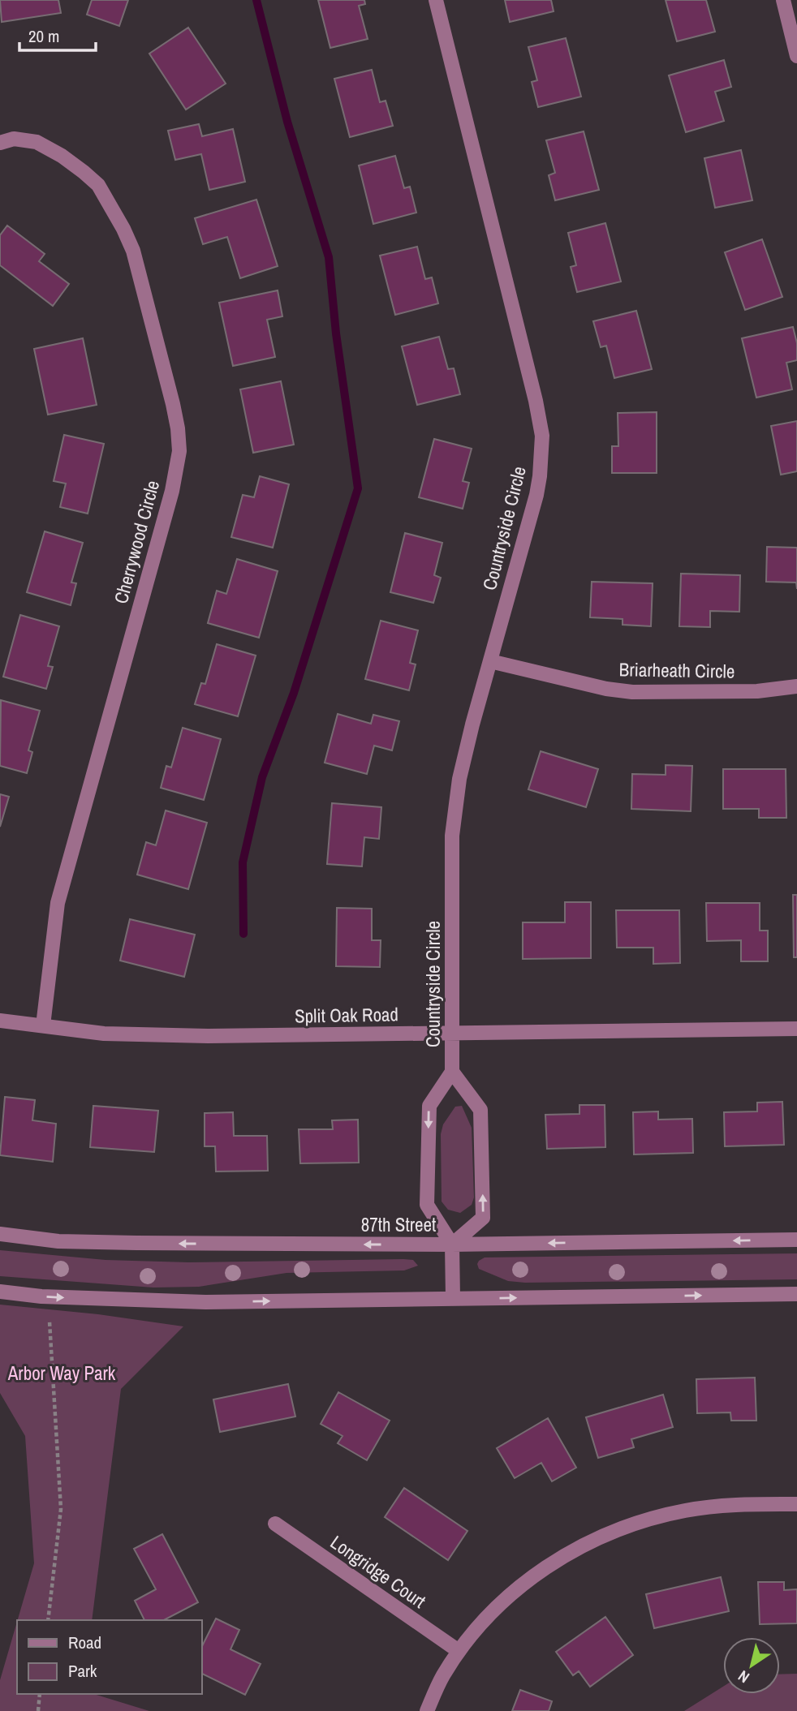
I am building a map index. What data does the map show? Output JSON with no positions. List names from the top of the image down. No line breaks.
{"streets":{"street":["Countryside Circle","Cherrywood Circle","Briarheath Circle","Split Oak Road","87th Street","Longridge Court"]},"crossings":[["Countryside Circle","Briarheath Circle"],["Countryside Circle","Split Oak Road"],["Countryside Circle","87th Street"],["Cherrywood Circle","Split Oak Road"]],"parks":["Arbor Way Park"],"legend":["Road","Park"],"scale_bar":"20 m","north":"bottom left"}
